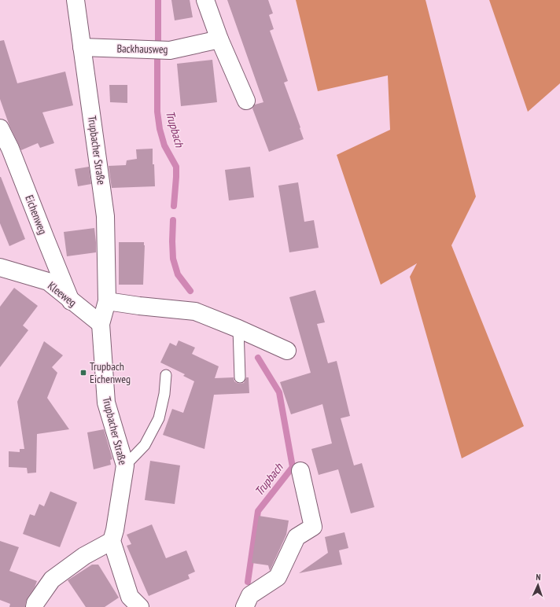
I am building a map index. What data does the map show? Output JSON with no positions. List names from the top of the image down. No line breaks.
{"streets":{"street":["Backhausweg","Trupbacher Straße","Eichenweg","Kleeweg"]},"crossings":[["Backhausweg","Trupbacher Straße"],["Trupbacher Straße","Kleeweg"],["Eichenweg","Kleeweg"]],"water":["Trupbach"],"places":{"transit":["Trupbach Eichenweg"]},"north":"top"}
